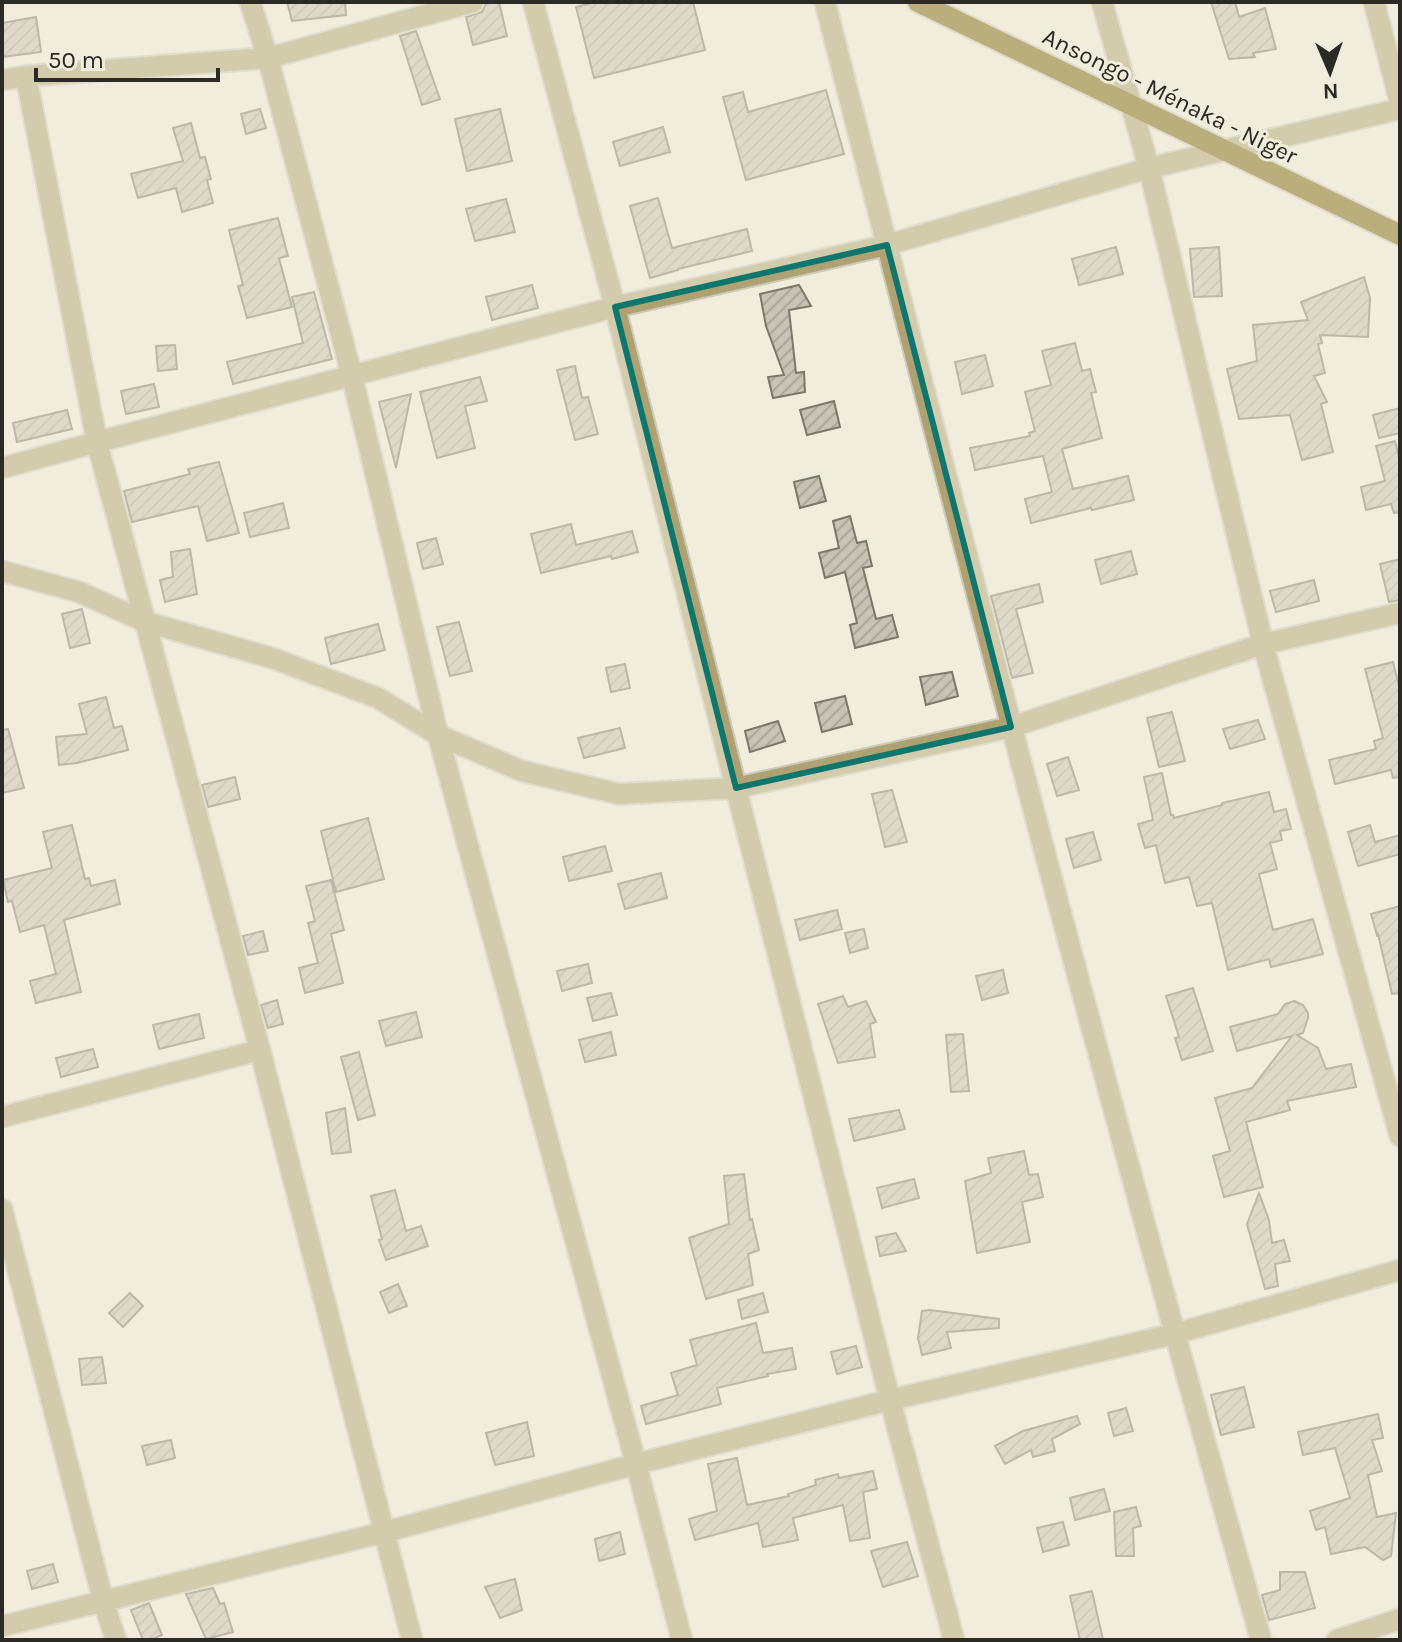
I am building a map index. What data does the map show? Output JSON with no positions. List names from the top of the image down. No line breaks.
{"streets":{"main road":["Ansongo - Ménaka - Niger"]},"scale_bar":"50 m","north":"bottom"}
